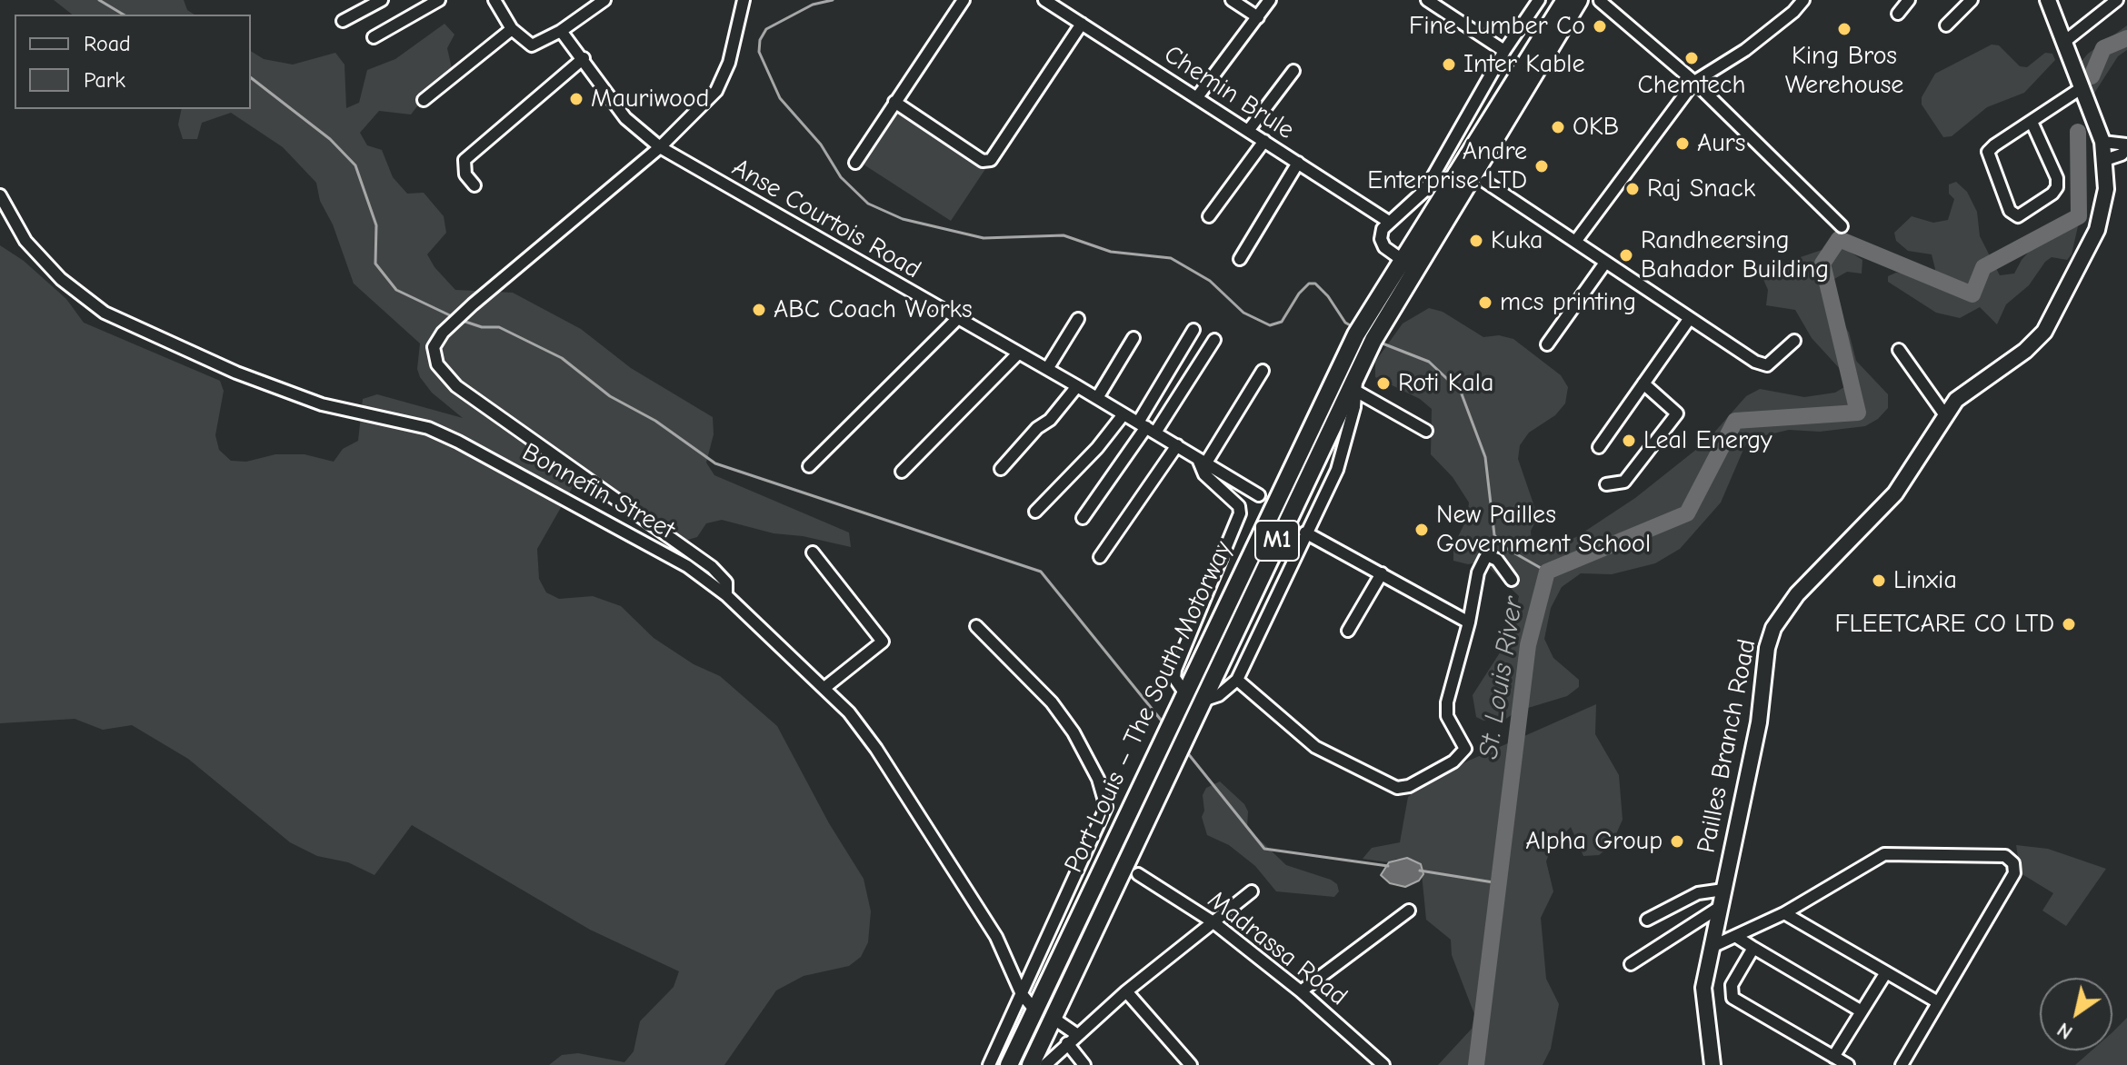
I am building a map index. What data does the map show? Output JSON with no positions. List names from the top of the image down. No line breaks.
{"streets":{"highway":["M1","Port Louis – The South Motorway"],"main road":["Pailles Branch Road"],"street":["Chemin Brule","Anse Courtois Road","Bonnefin Street","Madrassa Road"]},"crossings":[["Bonnefin Street","Port Louis – The South Motorway"]],"water":["St. Louis River"],"places":["Fine Lumber Co","King Bros Werehouse","Chemtech","Inter Kable","Mauriwood","OKB","Aurs","Andre Enterprise LTD","Raj Snack","Kuka","Randheersing Bahador Building","mcs printing","ABC Coach Works","Roti Kala","Leal Energy","New Pailles Government School","Linxia","FLEETCARE CO LTD","Alpha Group"],"legend":["Road","Park"],"north":"bottom left"}
